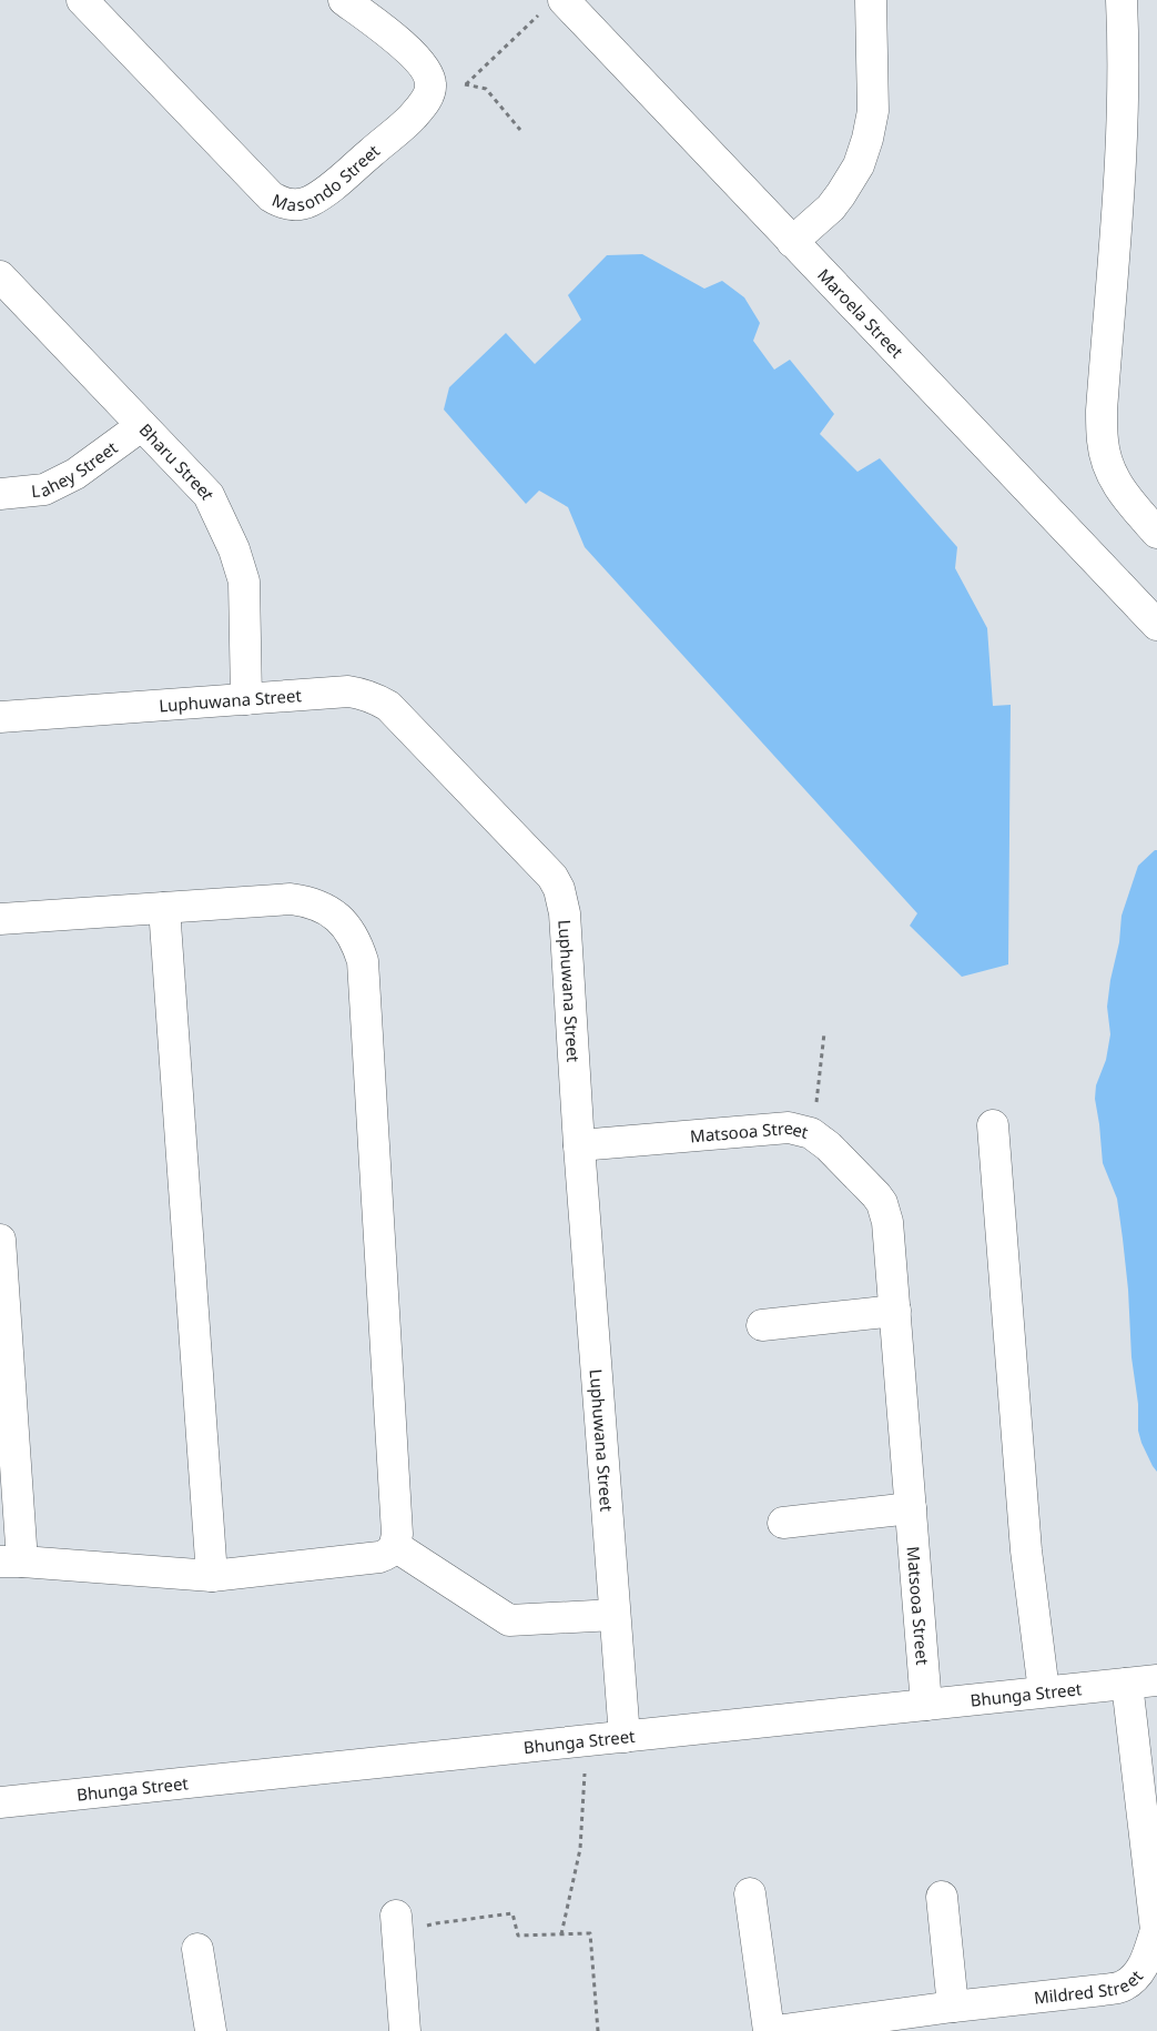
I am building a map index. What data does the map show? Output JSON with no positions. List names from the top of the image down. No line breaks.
{"streets":{"street":["Masondo Street","Maroela Street","Bharu Street","Lahey Street","Luphuwana Street","Matsooa Street","Bhunga Street","Mildred Street"]},"crossings":[["Bharu Street","Lahey Street"],["Bharu Street","Luphuwana Street"],["Luphuwana Street","Matsooa Street"],["Luphuwana Street","Bhunga Street"],["Matsooa Street","Bhunga Street"],["Bhunga Street","Mildred Street"]]}
